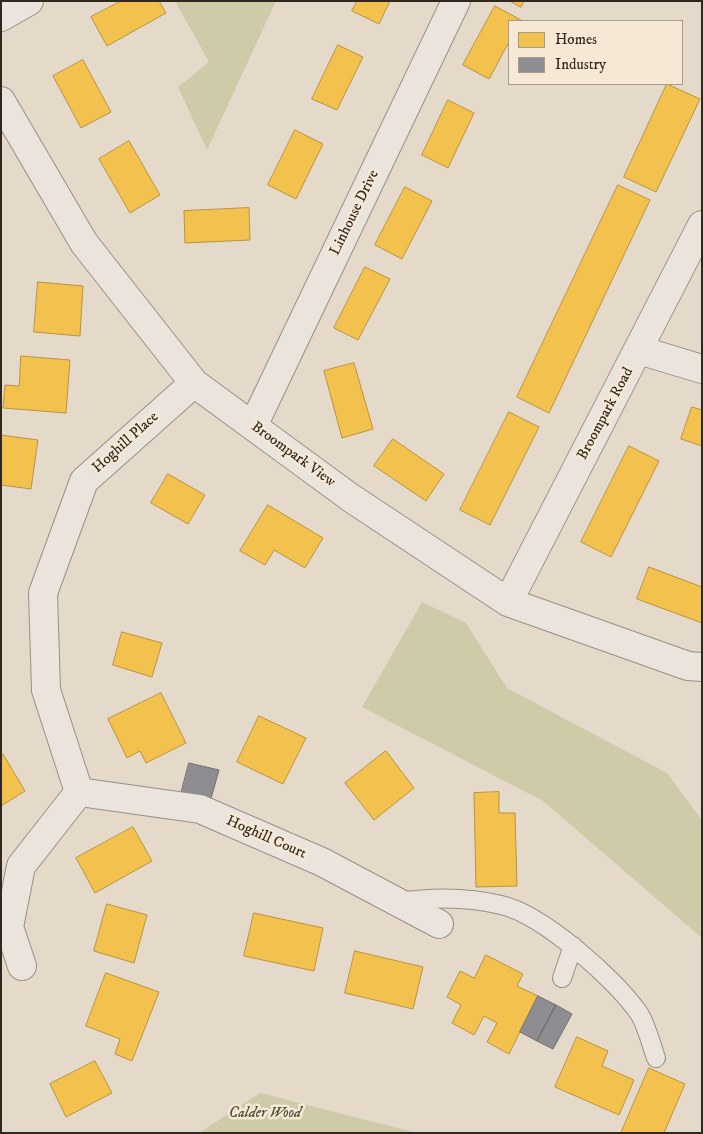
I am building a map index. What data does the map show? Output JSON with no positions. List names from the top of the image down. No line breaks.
{"streets":{"street":["Linhouse Drive","Broompark Road","Hoghill Place","Broompark View","Hoghill Court"]},"crossings":[["Linhouse Drive","Broompark View"],["Broompark Road","Broompark View"],["Hoghill Place","Broompark View"],["Hoghill Place","Hoghill Court"]],"parks":["Calder Wood"],"legend":["Homes","Industry"]}
